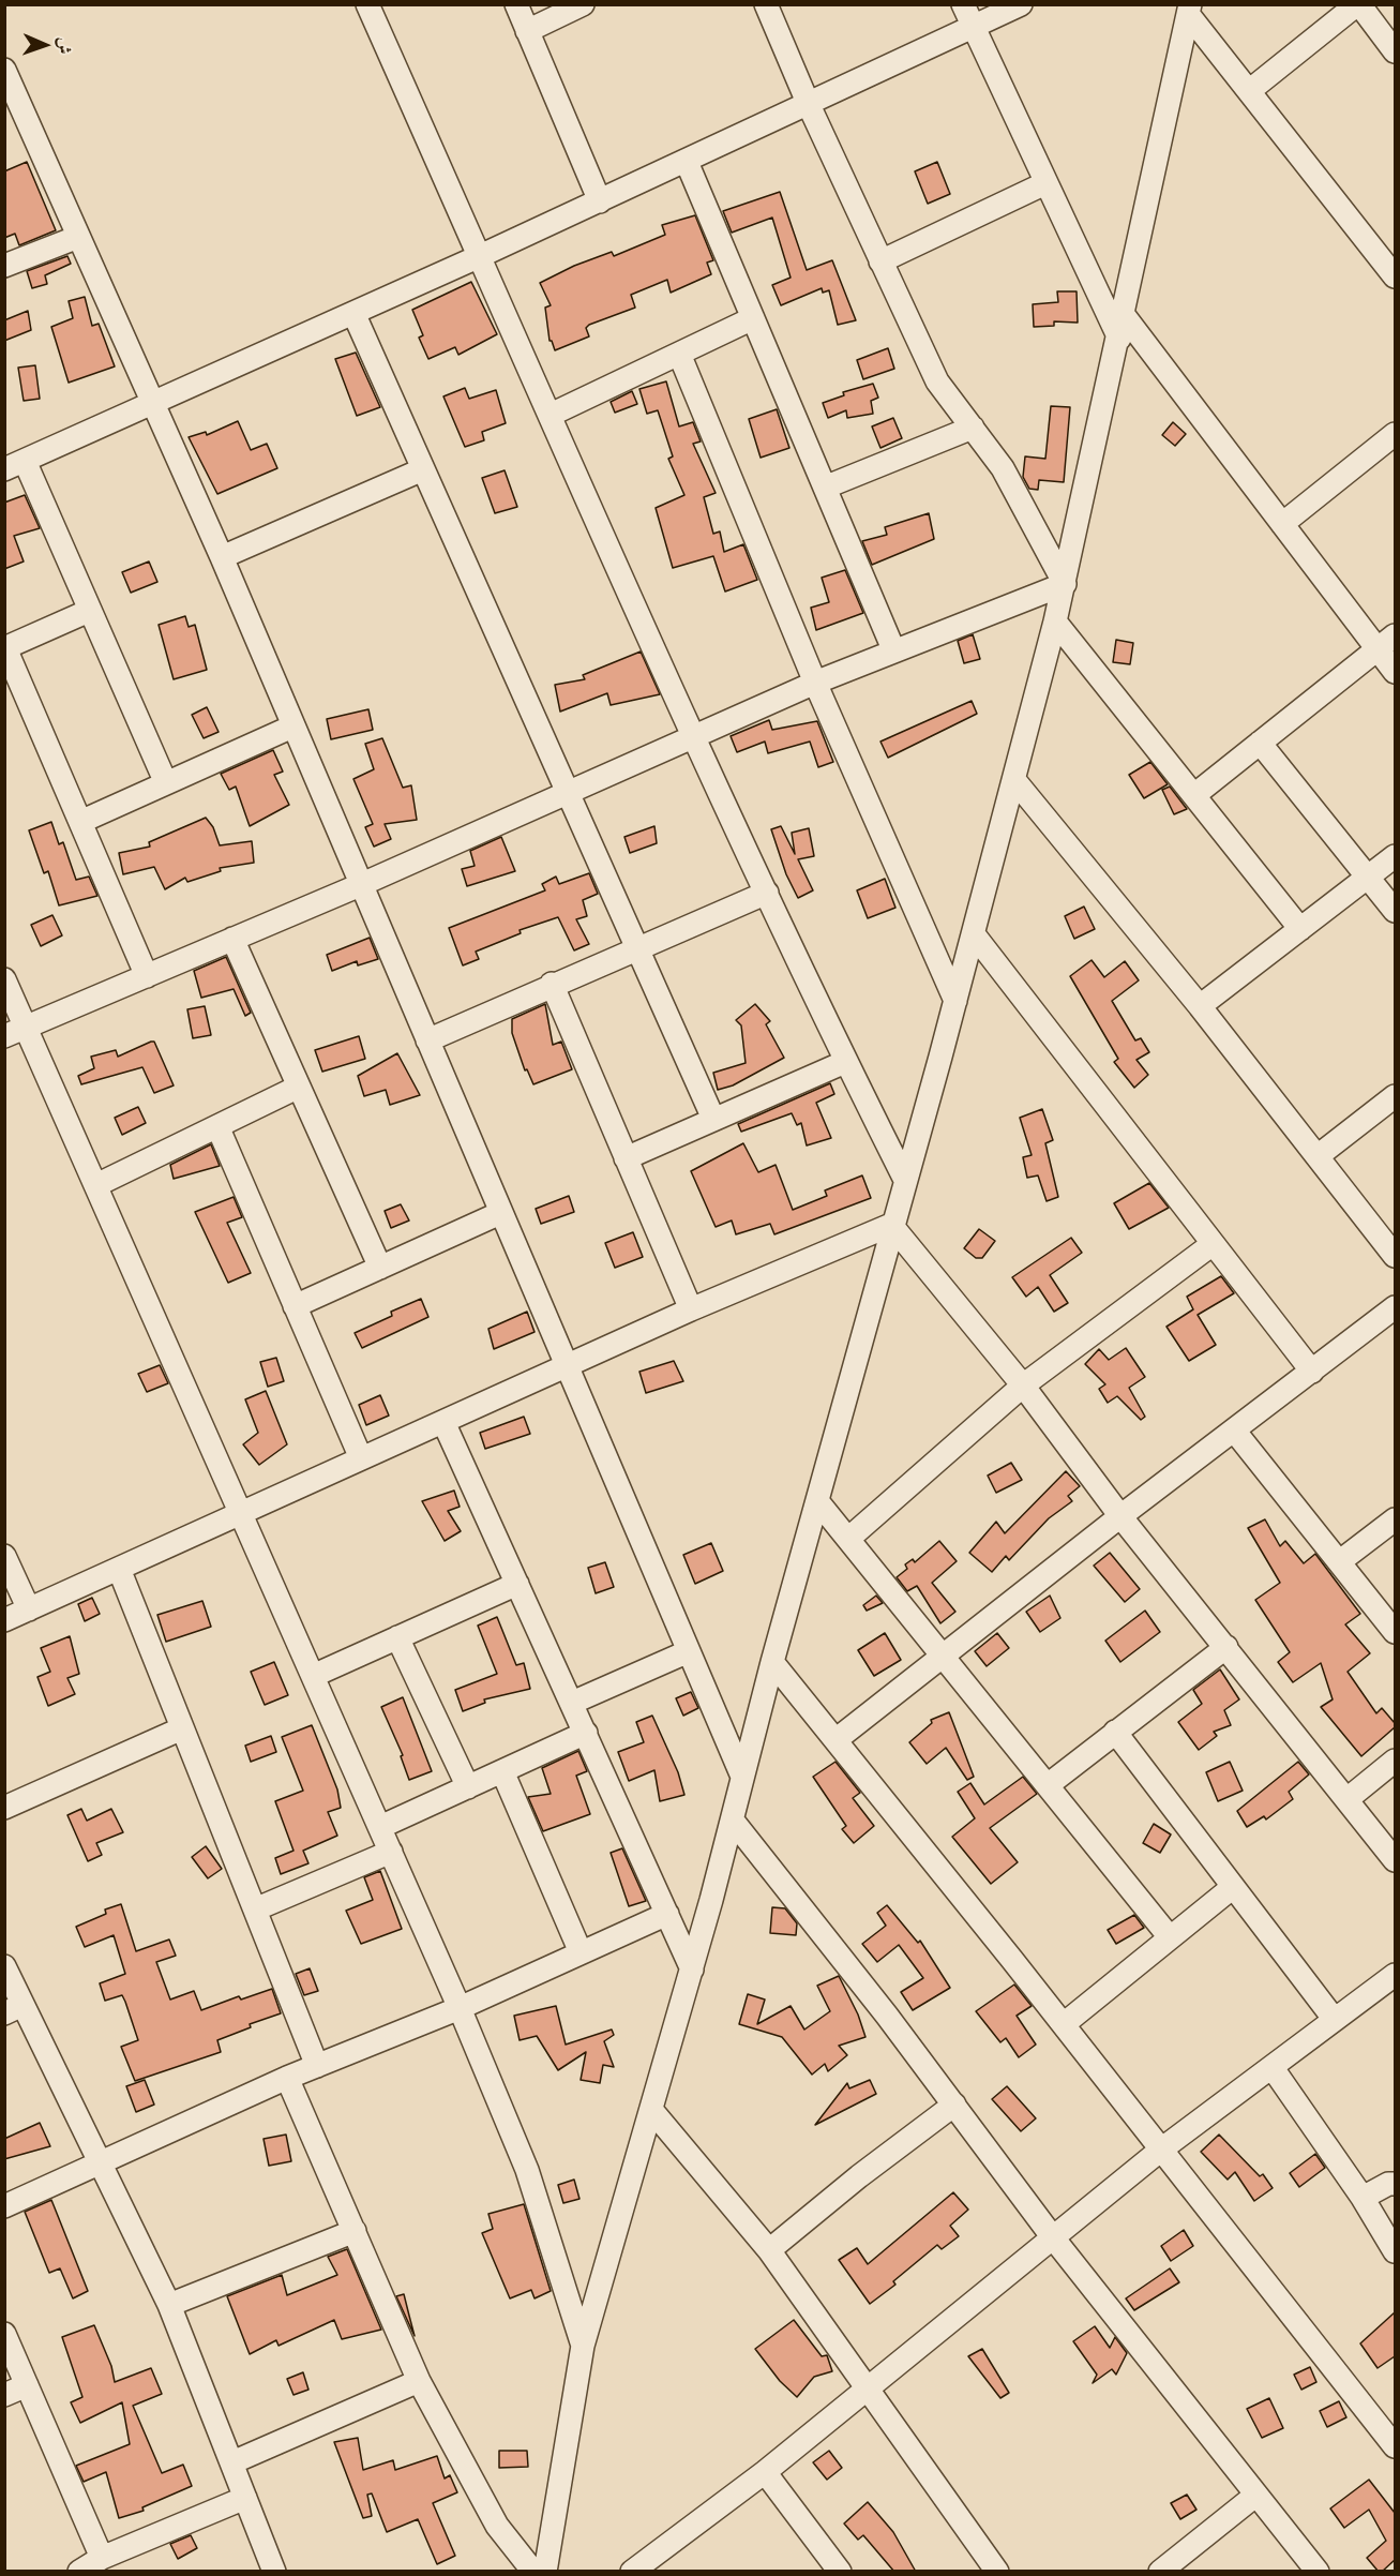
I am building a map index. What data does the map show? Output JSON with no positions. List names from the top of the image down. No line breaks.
{"north":"right"}
